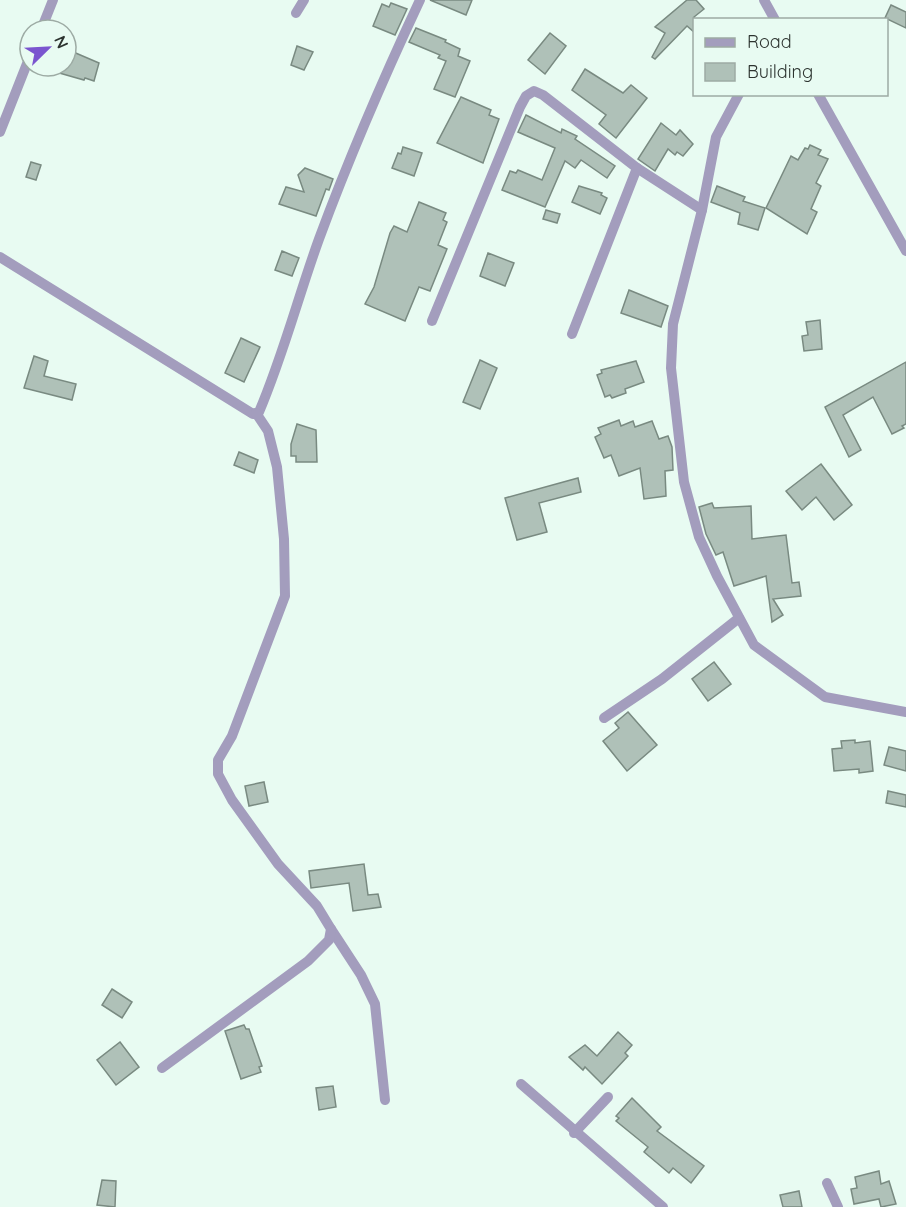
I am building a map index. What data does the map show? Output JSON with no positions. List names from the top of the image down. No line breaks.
{"legend":["Road","Building"],"north":"top right"}
